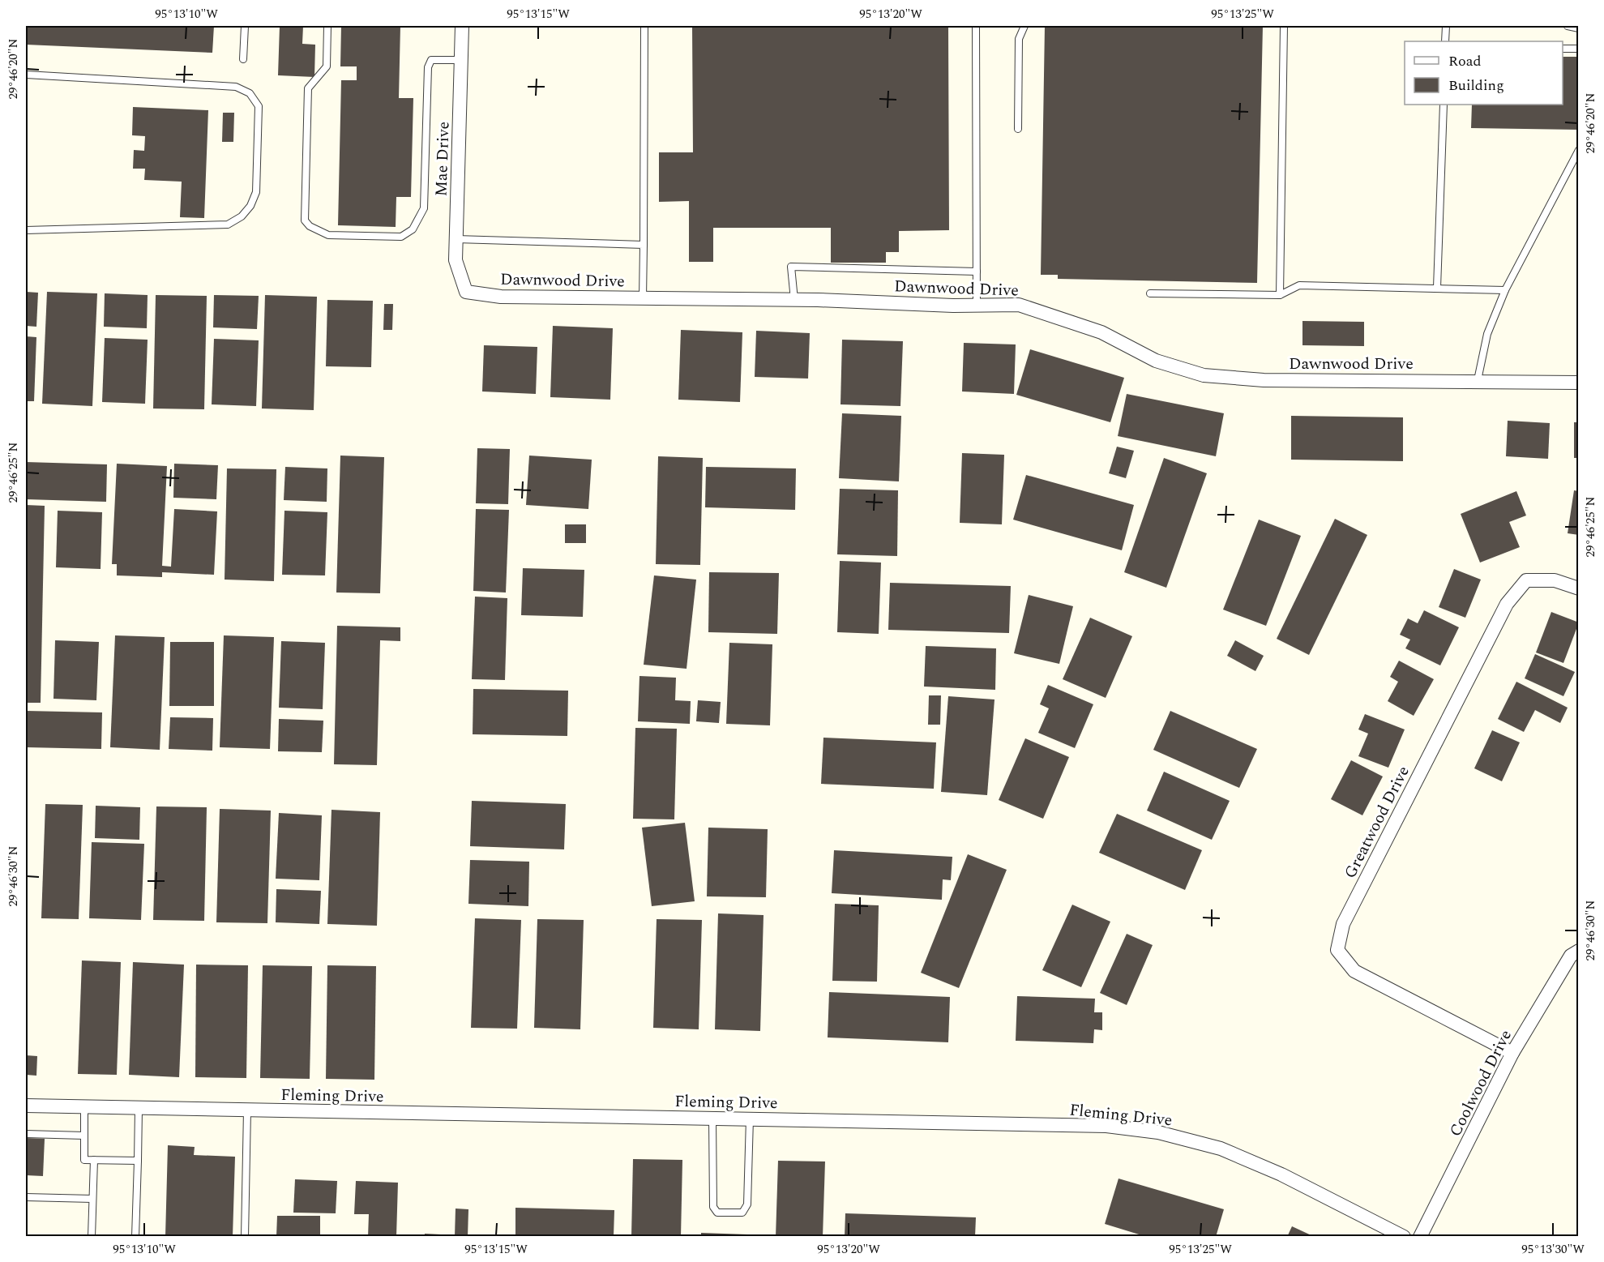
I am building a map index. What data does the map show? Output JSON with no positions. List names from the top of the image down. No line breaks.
{"streets":{"street":["Mae Drive","Dawnwood Drive","Greatwood Drive","Coolwood Drive","Fleming Drive"]},"crossings":[["Mae Drive","Dawnwood Drive"],["Greatwood Drive","Coolwood Drive"]],"legend":["Road","Building"],"coordinates":["95°13'10\"W","95°13'15\"W","95°13'20\"W","95°13'25\"W","29°46'20\"N","29°46'25\"N","29°46'30\"N","95°13'30\"W"]}
